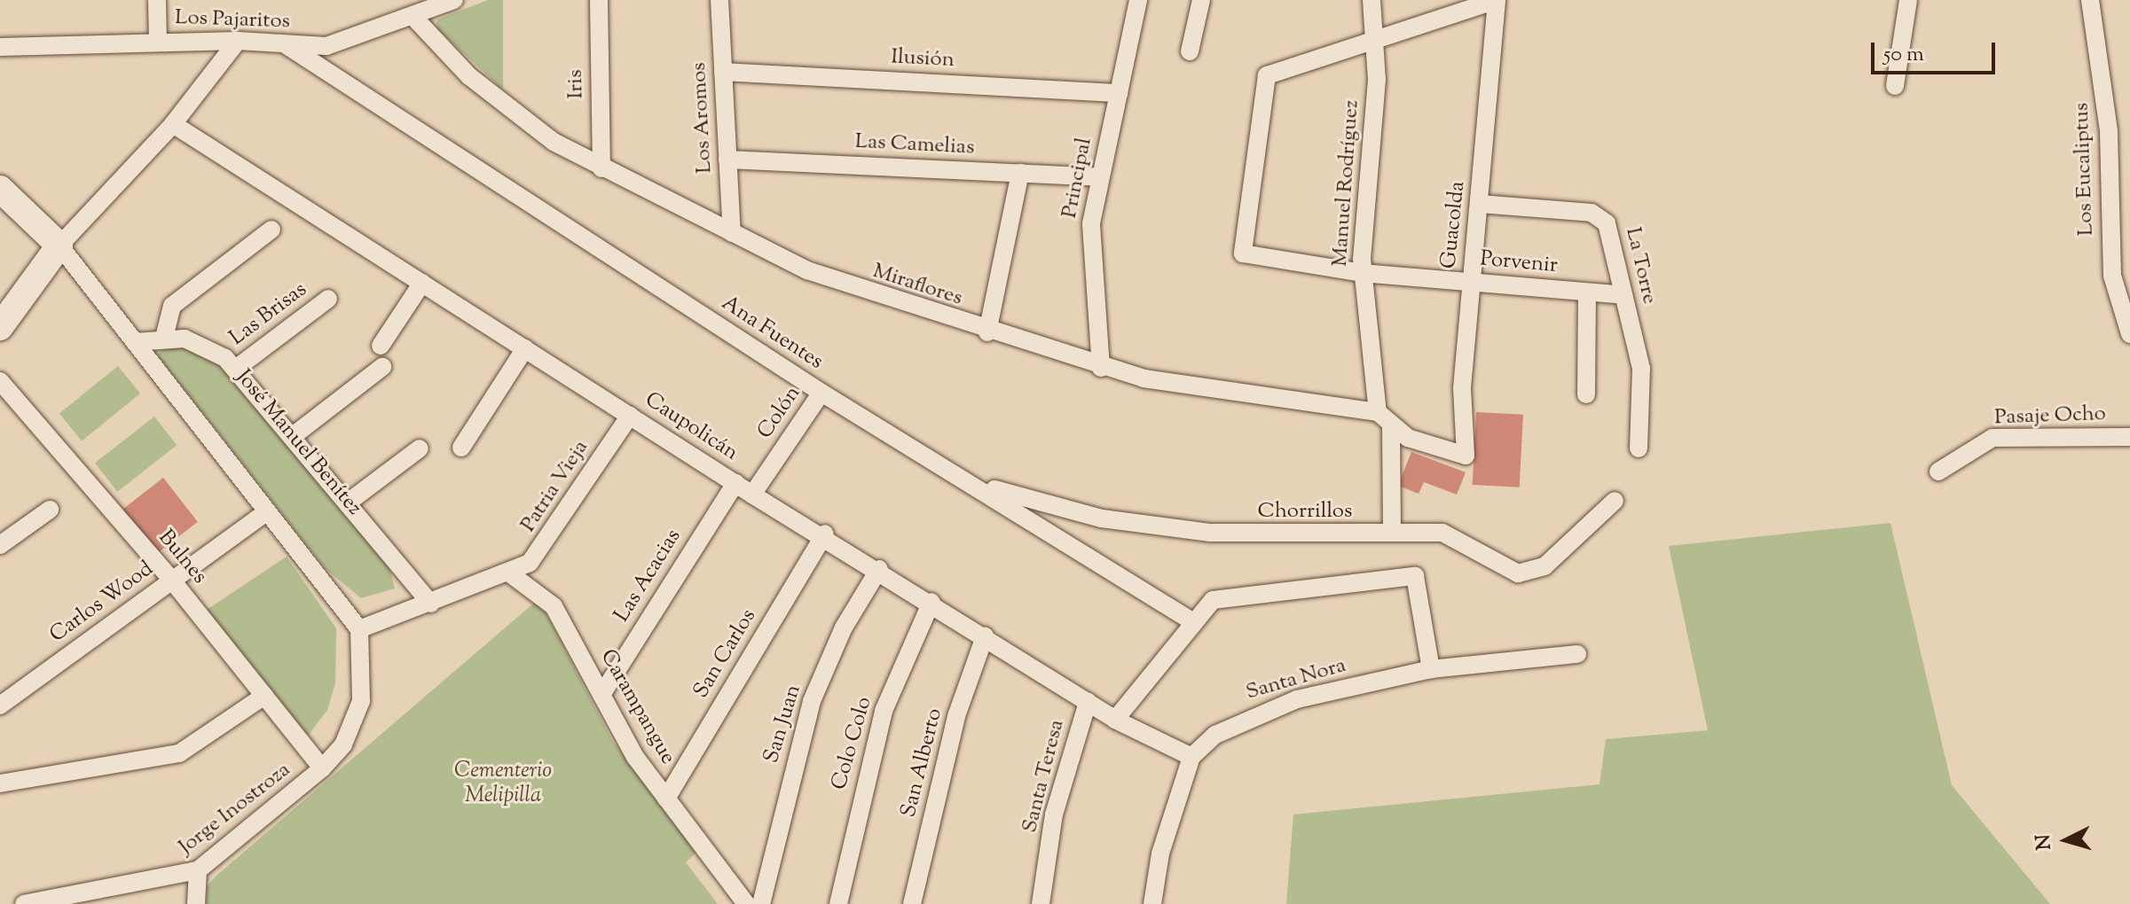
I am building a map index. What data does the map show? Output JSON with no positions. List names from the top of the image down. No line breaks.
{"streets":{"street":["Los Pajaritos","Ilusión","Iris","Los Aromos","Las Camelias","Los Eucaliptus","Principal","Manuel Rodríguez","Guacolda","Porvenir","La Torre","Miraflores","Las Brisas","Ana Fuentes","Colón","Pasaje Ocho","Caupolicán","José Manuel Benítez","Patria Vieja","Chorrillos","Bulnes","Las Acacias","Carlos Wood","San Carlos","Santa Nora","Carampangue","San Juan","Colo Colo","San Alberto","Santa Teresa","Jorge Inostroza"]},"crossings":[["Los Pajaritos","Miraflores"],["Los Pajaritos","Ana Fuentes"],["Ilusión","Los Aromos"],["Ilusión","Principal"],["Iris","Miraflores"],["Los Aromos","Las Camelias"],["Los Aromos","Miraflores"],["Las Camelias","Principal"],["Principal","Miraflores"],["Manuel Rodríguez","Porvenir"],["Manuel Rodríguez","Miraflores"],["Guacolda","Porvenir"],["Guacolda","La Torre"],["Porvenir","La Torre"],["Las Brisas","José Manuel Benítez"],["Ana Fuentes","Colón"],["Ana Fuentes","Chorrillos"],["Colón","Caupolicán"],["Caupolicán","Patria Vieja"],["Caupolicán","Las Acacias"],["Caupolicán","San Carlos"],["Caupolicán","Santa Nora"],["Caupolicán","San Juan"],["Caupolicán","Colo Colo"],["Caupolicán","San Alberto"],["Caupolicán","Santa Teresa"],["José Manuel Benítez","Patria Vieja"],["Patria Vieja","Carampangue"],["Patria Vieja","Jorge Inostroza"],["Bulnes","Carlos Wood"],["Bulnes","Jorge Inostroza"],["Las Acacias","Carampangue"],["San Carlos","Carampangue"]],"parks":["Cementerio Melipilla"],"scale_bar":"50 m","north":"left"}
